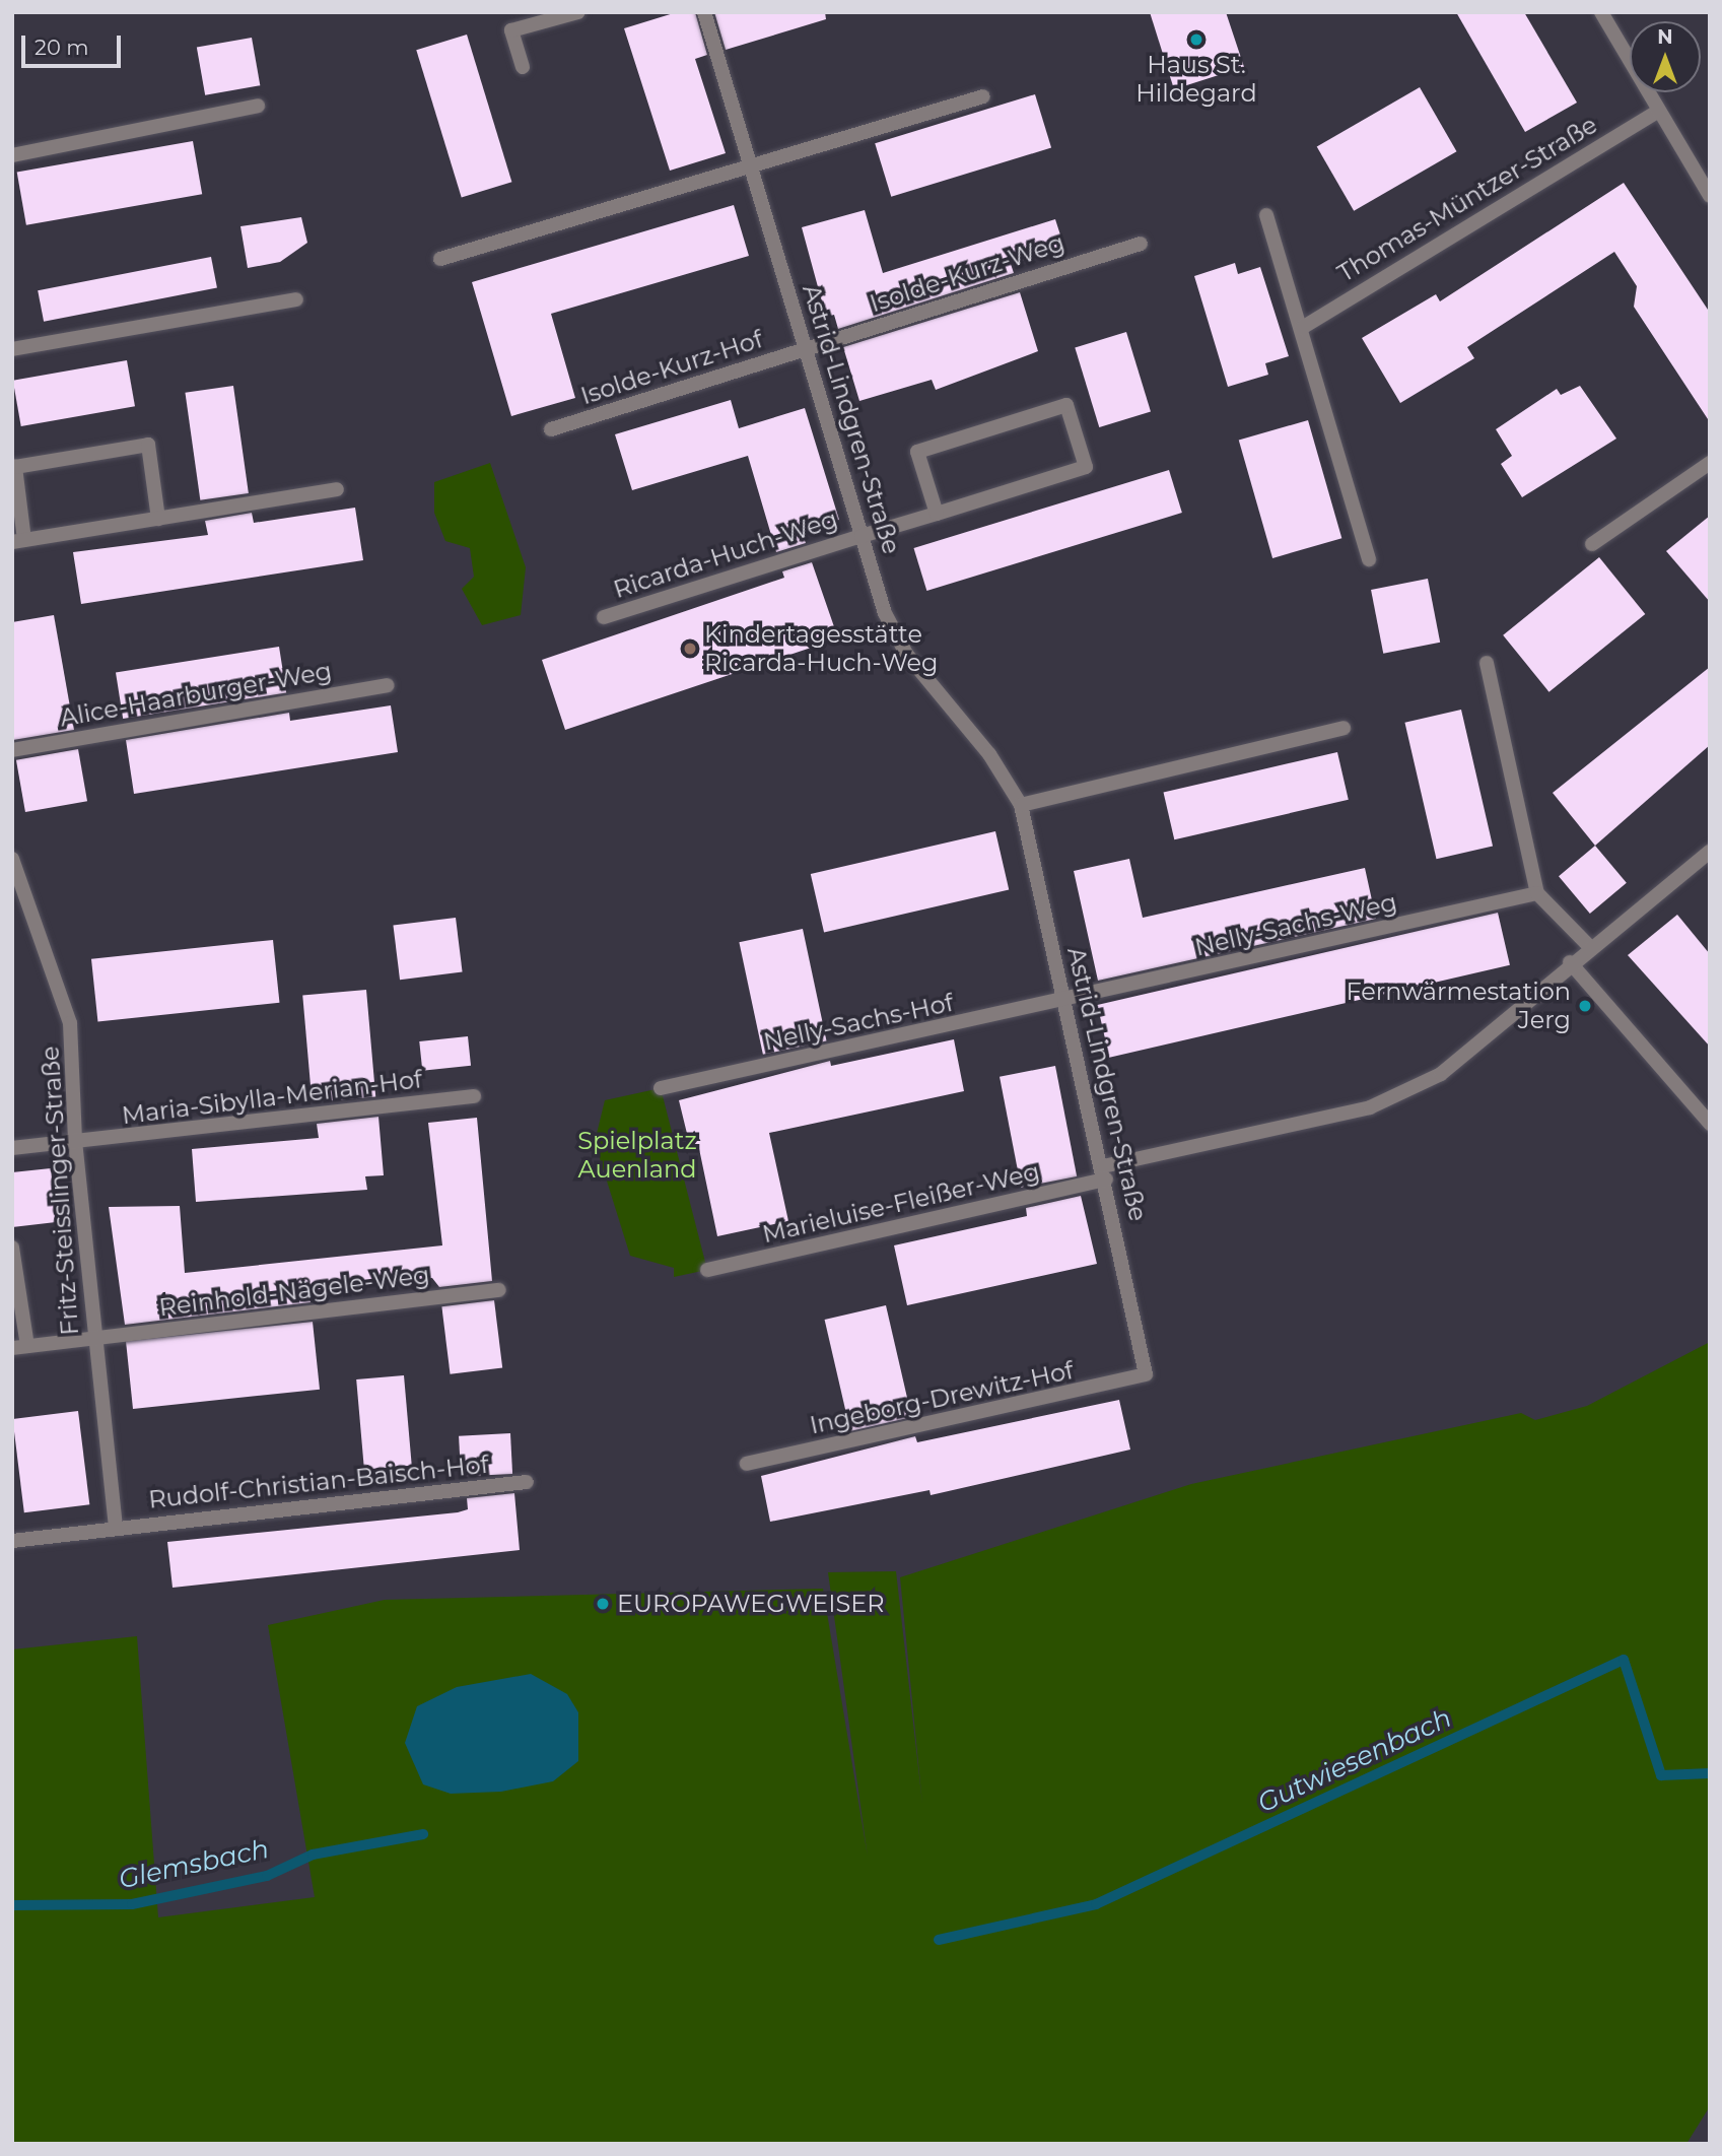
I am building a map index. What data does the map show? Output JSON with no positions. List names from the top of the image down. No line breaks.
{"streets":{"street":["Thomas-Müntzer-Straße","Isolde-Kurz-Weg","Isolde-Kurz-Hof","Astrid-Lindgren-Straße","Ricarda-Huch-Weg","Alice-Haarburger-Weg","Nelly-Sachs-Weg","Nelly-Sachs-Hof","Maria-Sibylla-Merian-Hof","Fritz-Steisslinger-Straße","Marieluise-Fleißer-Weg","Reinhold-Nägele-Weg","Ingeborg-Drewitz-Hof","Rudolf-Christian-Baisch-Hof"]},"crossings":[["Isolde-Kurz-Weg","Isolde-Kurz-Hof"],["Isolde-Kurz-Weg","Astrid-Lindgren-Straße"],["Isolde-Kurz-Hof","Astrid-Lindgren-Straße"],["Astrid-Lindgren-Straße","Ricarda-Huch-Weg"],["Astrid-Lindgren-Straße","Nelly-Sachs-Weg"],["Astrid-Lindgren-Straße","Nelly-Sachs-Hof"],["Astrid-Lindgren-Straße","Marieluise-Fleißer-Weg"],["Astrid-Lindgren-Straße","Ingeborg-Drewitz-Hof"],["Nelly-Sachs-Weg","Nelly-Sachs-Hof"],["Maria-Sibylla-Merian-Hof","Fritz-Steisslinger-Straße"],["Fritz-Steisslinger-Straße","Reinhold-Nägele-Weg"],["Fritz-Steisslinger-Straße","Rudolf-Christian-Baisch-Hof"]],"water":["Gutwiesenbach","Glemsbach"],"parks":["Spielplatz Auenland"],"places":["Haus St. Hildegard","Kindertagesstätte Ricarda-Huch-Weg","Fernwärmestation Jerg","EUROPAWEGWEISER"],"scale_bar":"20 m","north":"top"}
